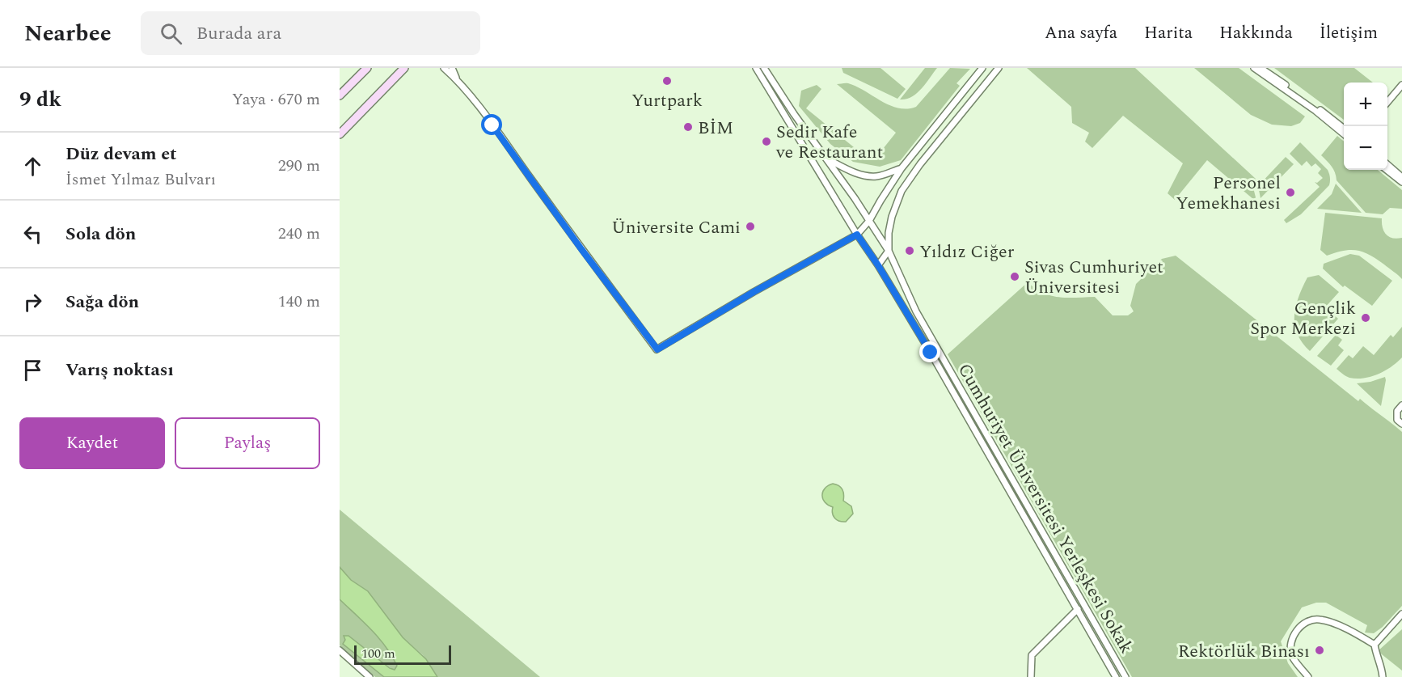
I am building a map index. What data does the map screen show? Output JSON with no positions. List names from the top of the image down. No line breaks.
{"streets":{"street":["Cumhuriyet Üniversitesi Yerleşkesi Sokak"]},"places":["Yurtpark","BİM","Sedir Kafe ve Restaurant","Personel Yemekhanesi","Üniversite Cami","Yıldız Ciğer","Sivas Cumhuriyet Üniversitesi","Gençlik Spor Merkezi","Rektörlük Binası"],"scale_bar":"100 m","page":{"header":"Nearbee","search":"Burada ara","nav":["Ana sayfa","Harita","Hakkında","İletişim"],"heading":["9 dk","Yaya · 670 m"],"map_buttons":["+","−"],"list":[["Düz devam et","İsmet Yılmaz Bulvarı","290 m"],["Sola dön","240 m"],["Sağa dön","140 m"],"Varış noktası"],"buttons":["Kaydet","Paylaş"],"scale":"100 m"}}
